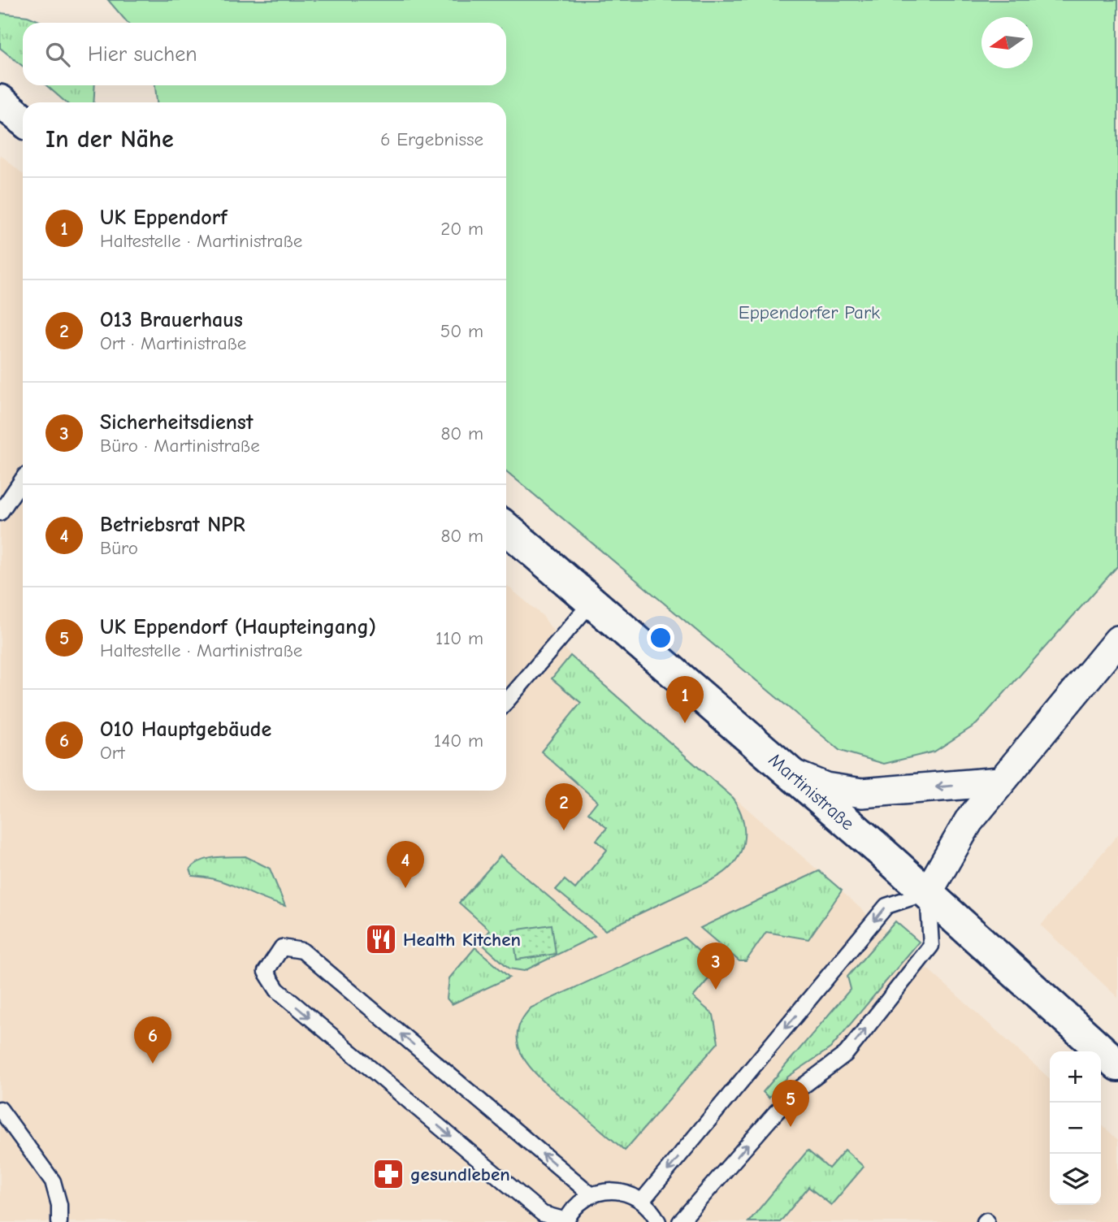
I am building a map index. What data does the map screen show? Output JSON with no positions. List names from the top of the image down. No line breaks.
{"streets":{"street":["Martinistraße"]},"parks":["Eppendorfer Park"],"places":{"restaurant":["Health Kitchen"],"pharmacy":["gesundleben"]},"north":"left","page":{"search":"Hier suchen","heading":["In der Nähe","6 Ergebnisse"],"list":[{"mark":"1","name":"UK Eppendorf","note":"Haltestelle · Martinistraße","value":"20 m"},{"mark":"2","name":"O13 Brauerhaus","note":"Ort · Martinistraße","value":"50 m"},{"mark":"3","name":"Sicherheitsdienst","note":"Büro · Martinistraße","value":"80 m"},{"mark":"4","name":"Betriebsrat NPR","note":"Büro","value":"80 m"},{"mark":"5","name":"UK Eppendorf (Haupteingang)","note":"Haltestelle · Martinistraße","value":"110 m"},{"mark":"6","name":"O10 Hauptgebäude","note":"Ort","value":"140 m"}],"pins":["1","2","4","3","6","5"],"map_buttons":["+","−"]}}
